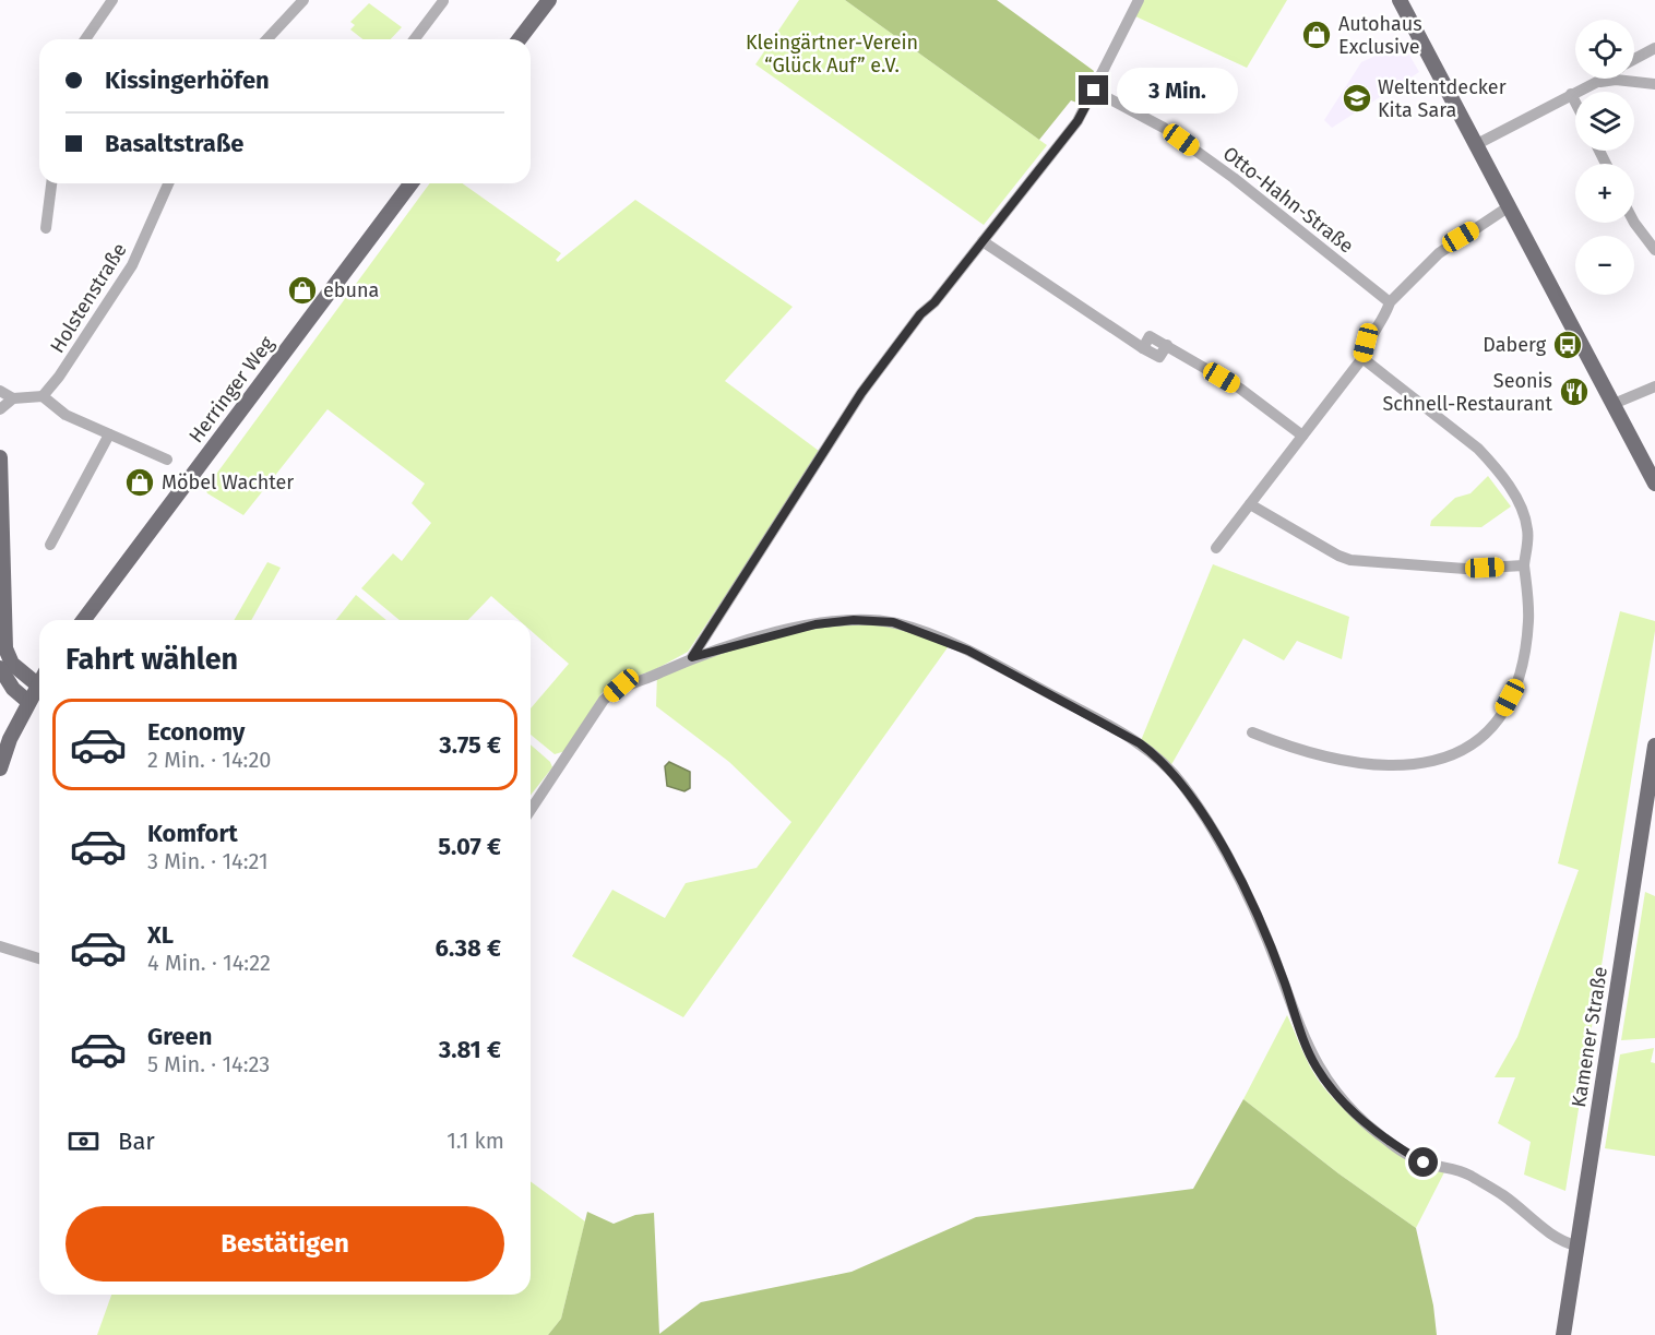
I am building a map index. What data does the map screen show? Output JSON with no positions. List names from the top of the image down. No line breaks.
{"streets":{"main road":["Herringer Weg","Kamener Straße"],"street":["Otto-Hahn-Straße","Holstenstraße"]},"parks":["Kleingärtner-Verein “Glück Auf” e.V."],"places":{"shop":["Autohaus Exclusive","ebuna","Möbel Wachter"],"school or university":["Weltentdecker Kita Sara"],"bus stop":["Daberg"],"restaurant":["Seonis Schnell-Restaurant"]},"page":{"map_buttons":["+","−"],"banner":["Kissingerhöfen","Basaltstraße"],"bubble":"3 Min.","heading":"Fahrt wählen","list":[{"name":"Economy","note":"2 Min. · 14:20","value":"3.75 €"},{"name":"Komfort","note":"3 Min. · 14:21","value":"5.07 €"},{"name":"XL","note":"4 Min. · 14:22","value":"6.38 €"},{"name":"Green","note":"5 Min. · 14:23","value":"3.81 €"}],"pay":["Bar","1.1 km"],"buttons":"Bestätigen"}}
